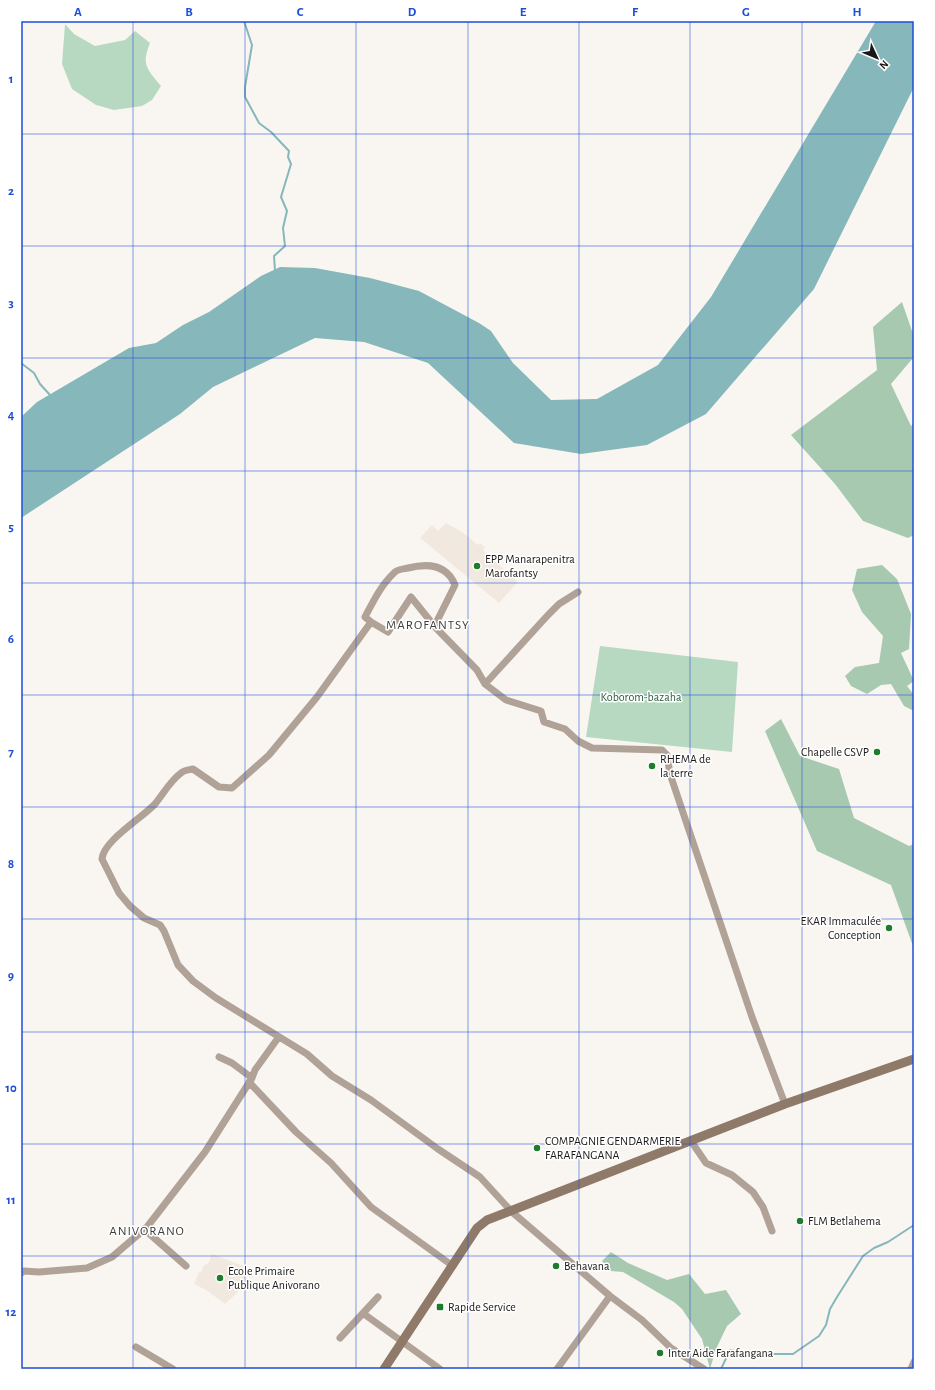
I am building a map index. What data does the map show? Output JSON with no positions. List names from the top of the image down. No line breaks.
{"districts":["MAROFANTSY","ANIVORANO"],"parks":["Koborom-bazaha"],"places":{"other":["EPP Manarapenitra Marofantsy","Chapelle CSVP","RHEMA de la terre","EKAR Immaculée Conception","COMPAGNIE GENDARMERIE FARAFANGANA","FLM Betlahema","Behavana","Ecole Primaire Publique Anivorano","Inter Aide Farafangana"],"transit":["Rapide Service"]},"north":"bottom right","grid":{"columns":["A","B","C","D","E","F","G","H"],"rows":["1","2","3","4","5","6","7","8","9","10","11","12"]}}
